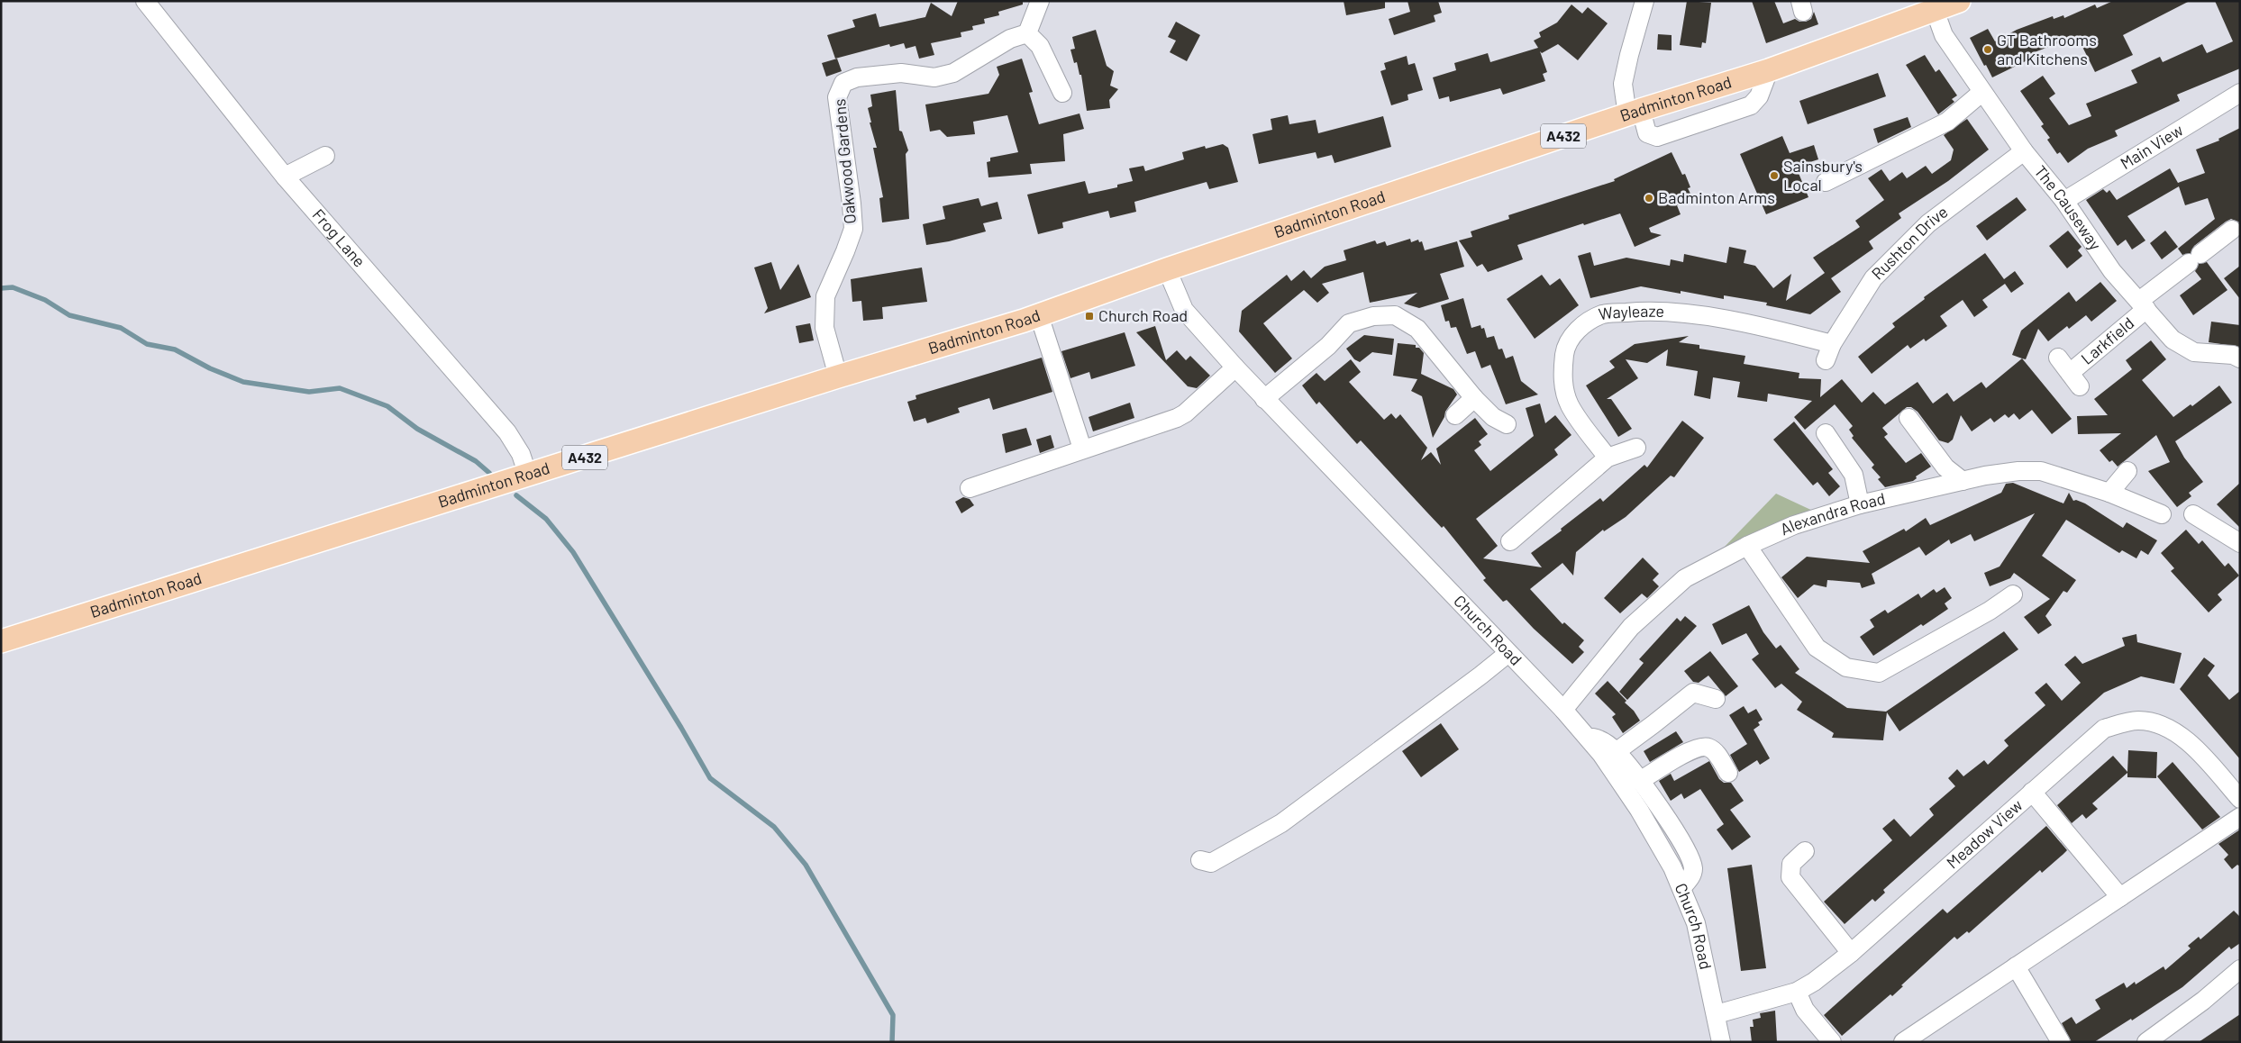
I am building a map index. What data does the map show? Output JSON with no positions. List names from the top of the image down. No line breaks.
{"streets":{"main road":["Badminton Road","A432"],"street":["Main View","Oakwood Gardens","The Causeway","Frog Lane","Rushton Drive","Wayleaze","Larkfield","Alexandra Road","Church Road","Meadow View"]},"crossings":[["Badminton Road","Oakwood Gardens"],["Badminton Road","The Causeway"],["Badminton Road","Frog Lane"],["Badminton Road","Church Road"],["Main View","The Causeway"],["The Causeway","Rushton Drive"],["The Causeway","Larkfield"],["Rushton Drive","Wayleaze"],["Alexandra Road","Church Road"],["Church Road","Meadow View"]],"places":{"other":["GT Bathrooms and Kitchens","Sainsbury's Local","Badminton Arms"],"transit":["Church Road"]}}
